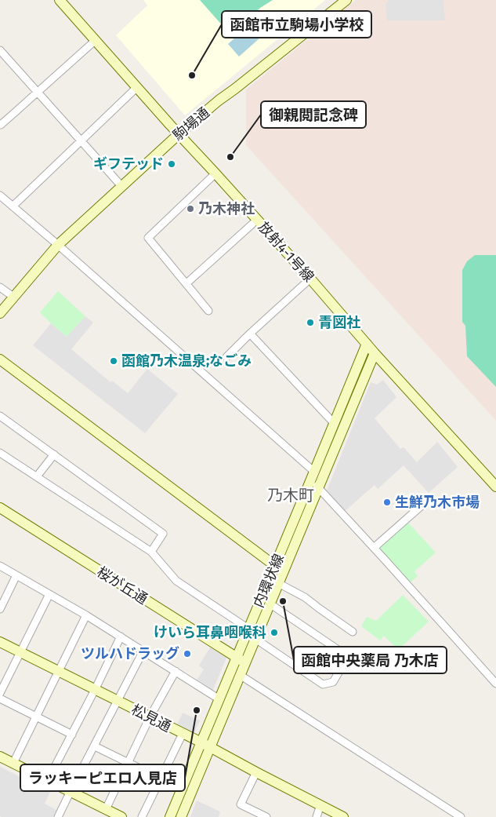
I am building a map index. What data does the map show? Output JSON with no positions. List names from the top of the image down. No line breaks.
{"streets":{"street":["駒場通","放射4-1号線","内環状線","桜が丘通","松見通"]},"crossings":[["駒場通","放射4-1号線"],["放射4-1号線","内環状線"],["内環状線","桜が丘通"],["内環状線","松見通"]],"districts":["乃木町"],"places":["函館市立駒場小学校","御親閲記念碑","ギフテッド","乃木神社","青図社","函館乃木温泉;なごみ","生鮮乃木市場","函館中央薬局 乃木店","けいら耳鼻咽喉科","ツルハドラッグ","ラッキーピエロ人見店"]}
